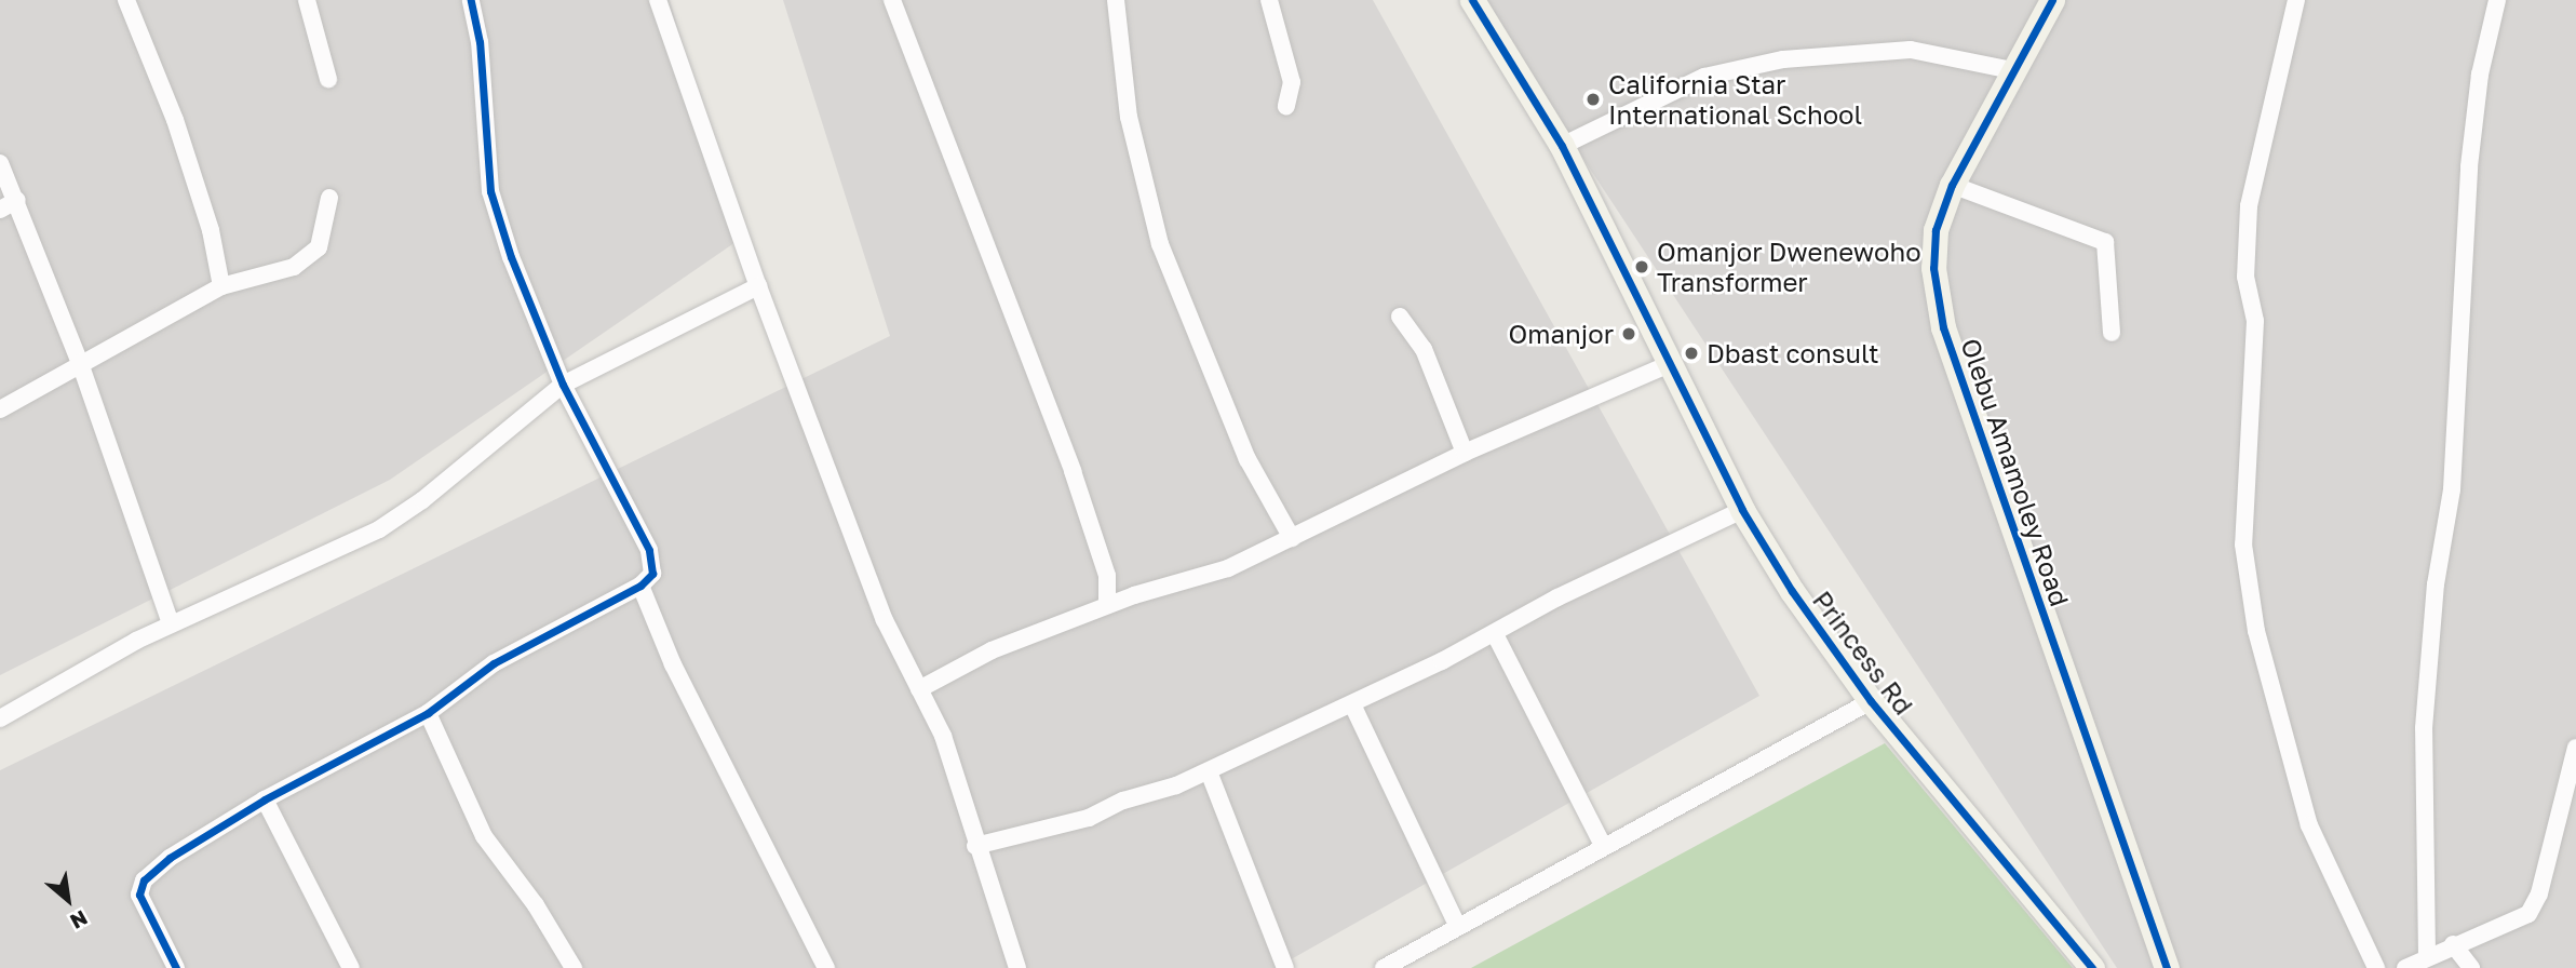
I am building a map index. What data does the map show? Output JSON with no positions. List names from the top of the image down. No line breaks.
{"streets":{"street":["Olebu Amamoley Road","Princess Rd"]},"places":["California Star International School","Omanjor Dwenewoho Transformer","Omanjor","Dbast consult"],"north":"bottom right"}
